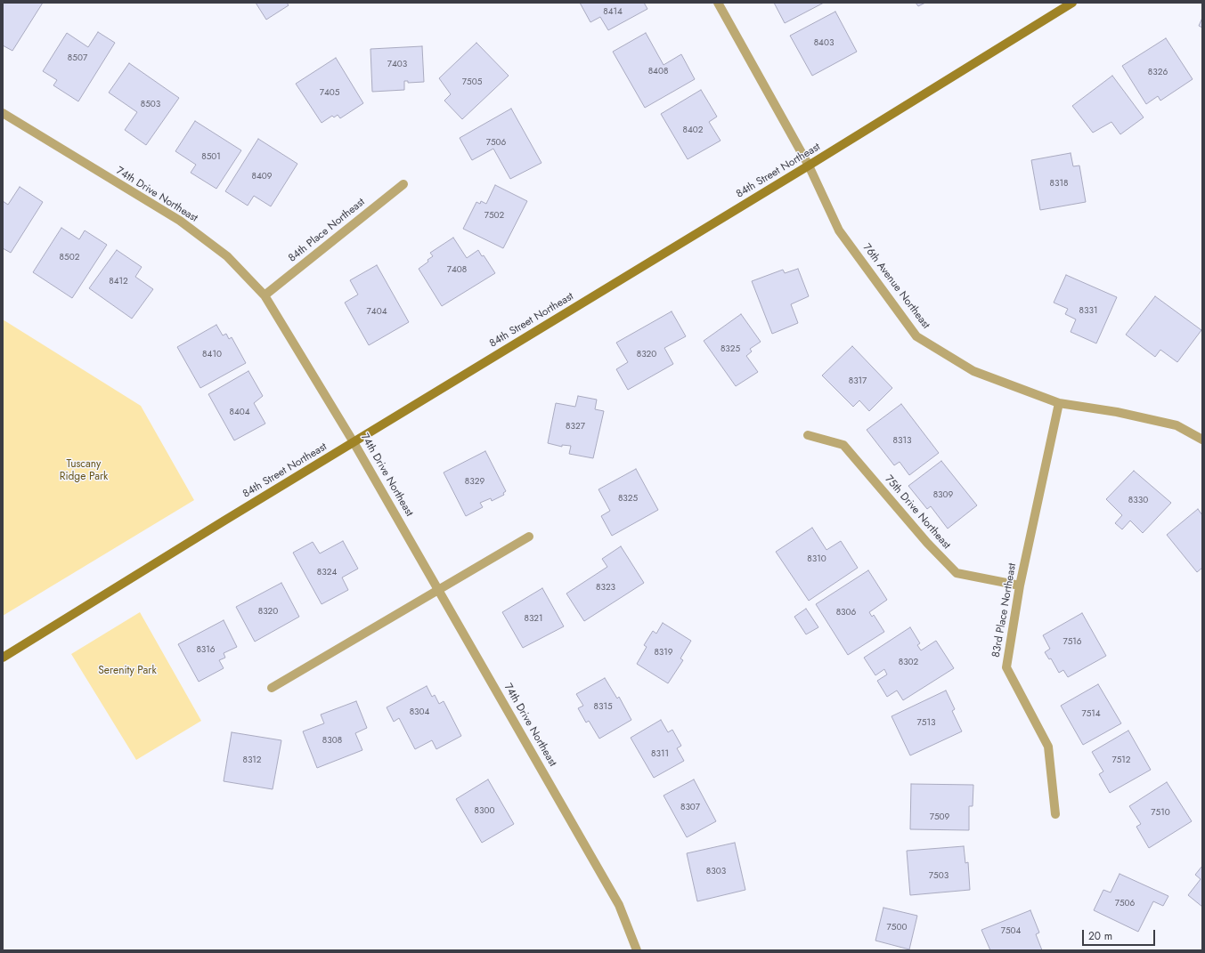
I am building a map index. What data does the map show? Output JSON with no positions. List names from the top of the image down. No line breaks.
{"streets":{"street":["84th Street Northeast","74th Drive Northeast","84th Place Northeast","76th Avenue Northeast","75th Drive Northeast","83rd Place Northeast"]},"crossings":[["84th Street Northeast","74th Drive Northeast"],["84th Street Northeast","76th Avenue Northeast"],["74th Drive Northeast","84th Place Northeast"],["76th Avenue Northeast","83rd Place Northeast"],["75th Drive Northeast","83rd Place Northeast"]],"parks":["Tuscany Ridge Park","Serenity Park"],"house_numbers":["8414","8403","8507","7403","8408","8326","7505","7405","8503","8402","7506","8501","8409","8318","7502","8502","7408","8412","8331","7404","8325","8410","8320","8317","8404","8327","8313","8329","8309","8325","8330","8310","8324","8323","8320","8306","8321","7516","8316","8319","8302","8315","8304","7514","7513","8308","8311","8312","7512","8307","8300","7510","7509","8303","7503","7506","7500","7504"],"scale_bar":"20 m"}
